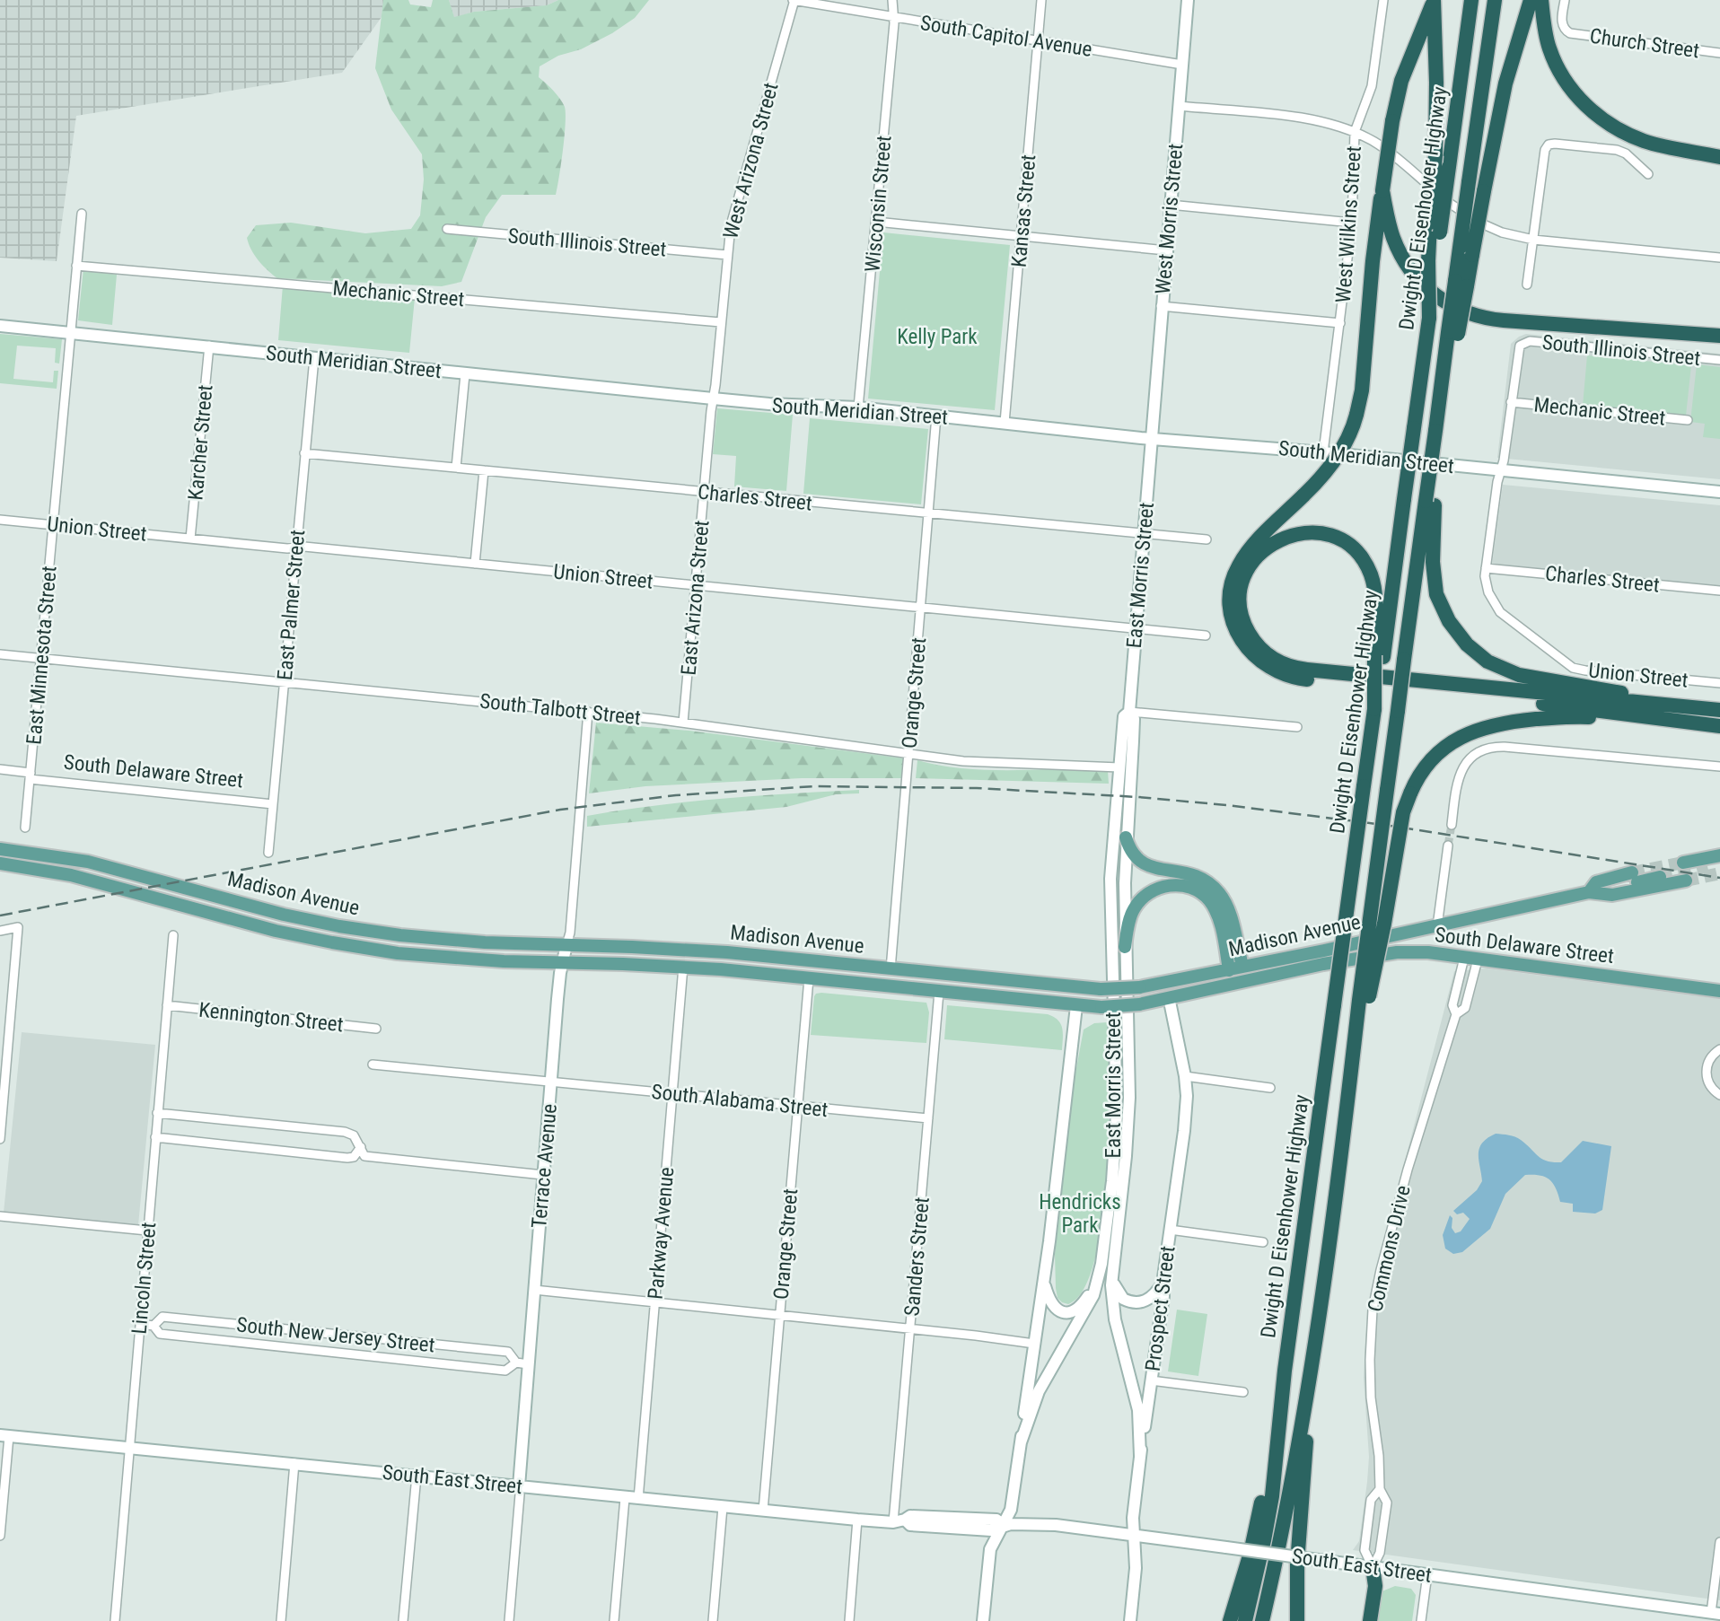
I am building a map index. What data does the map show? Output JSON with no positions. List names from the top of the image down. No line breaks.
{"streets":{"highway":["Dwight D Eisenhower Highway"],"main road":["West Morris Street","South Meridian Street","East Morris Street","South Delaware Street","Madison Avenue","Terrace Avenue","Prospect Street","South East Street"],"street":["South Capitol Avenue","Church Street","West Arizona Street","Wisconsin Street","Kansas Street","West Wilkins Street","South Illinois Street","Mechanic Street","Karcher Street","Charles Street","Union Street","East Arizona Street","East Palmer Street","East Minnesota Street","Orange Street","South Talbott Street","Kennington Street","South Alabama Street","Parkway Avenue","Commons Drive","Sanders Street","Lincoln Street","South New Jersey Street"]},"crossings":[["South Capitol Avenue","West Arizona Street"],["South Capitol Avenue","Wisconsin Street"],["South Capitol Avenue","Kansas Street"],["South Capitol Avenue","West Morris Street"],["West Arizona Street","South Illinois Street"],["West Arizona Street","Mechanic Street"],["West Arizona Street","South Meridian Street"],["West Arizona Street","East Arizona Street"],["Wisconsin Street","South Meridian Street"],["Kansas Street","South Meridian Street"],["West Morris Street","South Meridian Street"],["West Morris Street","East Morris Street"],["West Wilkins Street","South Meridian Street"],["South Illinois Street","Mechanic Street"],["Mechanic Street","East Minnesota Street"],["South Meridian Street","Karcher Street"],["South Meridian Street","East Morris Street"],["South Meridian Street","East Arizona Street"],["South Meridian Street","East Palmer Street"],["South Meridian Street","East Minnesota Street"],["South Meridian Street","Orange Street"],["Karcher Street","Union Street"],["Charles Street","Union Street"],["Charles Street","East Morris Street"],["Charles Street","East Arizona Street"],["Charles Street","East Palmer Street"],["Charles Street","Orange Street"],["Union Street","East Morris Street"],["Union Street","East Arizona Street"],["Union Street","East Palmer Street"],["Union Street","East Minnesota Street"],["Union Street","Orange Street"],["East Morris Street","South Talbott Street"],["East Morris Street","Madison Avenue"],["East Morris Street","Prospect Street"],["East Morris Street","South East Street"],["East Arizona Street","South Talbott Street"],["East Palmer Street","South Talbott Street"],["East Palmer Street","South Delaware Street"],["East Minnesota Street","South Talbott Street"],["East Minnesota Street","South Delaware Street"],["Orange Street","South Talbott Street"],["Orange Street","Madison Avenue"],["Orange Street","South Alabama Street"],["Orange Street","South East Street"],["South Talbott Street","Terrace Avenue"],["South Delaware Street","Madison Avenue"],["Madison Avenue","Terrace Avenue"],["Madison Avenue","Parkway Avenue"],["Madison Avenue","Sanders Street"],["Madison Avenue","Prospect Street"],["Kennington Street","Lincoln Street"],["South Alabama Street","Terrace Avenue"],["South Alabama Street","Parkway Avenue"],["South Alabama Street","Sanders Street"],["Terrace Avenue","South New Jersey Street"],["Terrace Avenue","South East Street"],["Parkway Avenue","South East Street"],["Commons Drive","South East Street"],["Sanders Street","South East Street"],["Lincoln Street","South New Jersey Street"],["Lincoln Street","South East Street"],["Prospect Street","South East Street"]],"parks":["Kelly Park","Hendricks Park"]}
